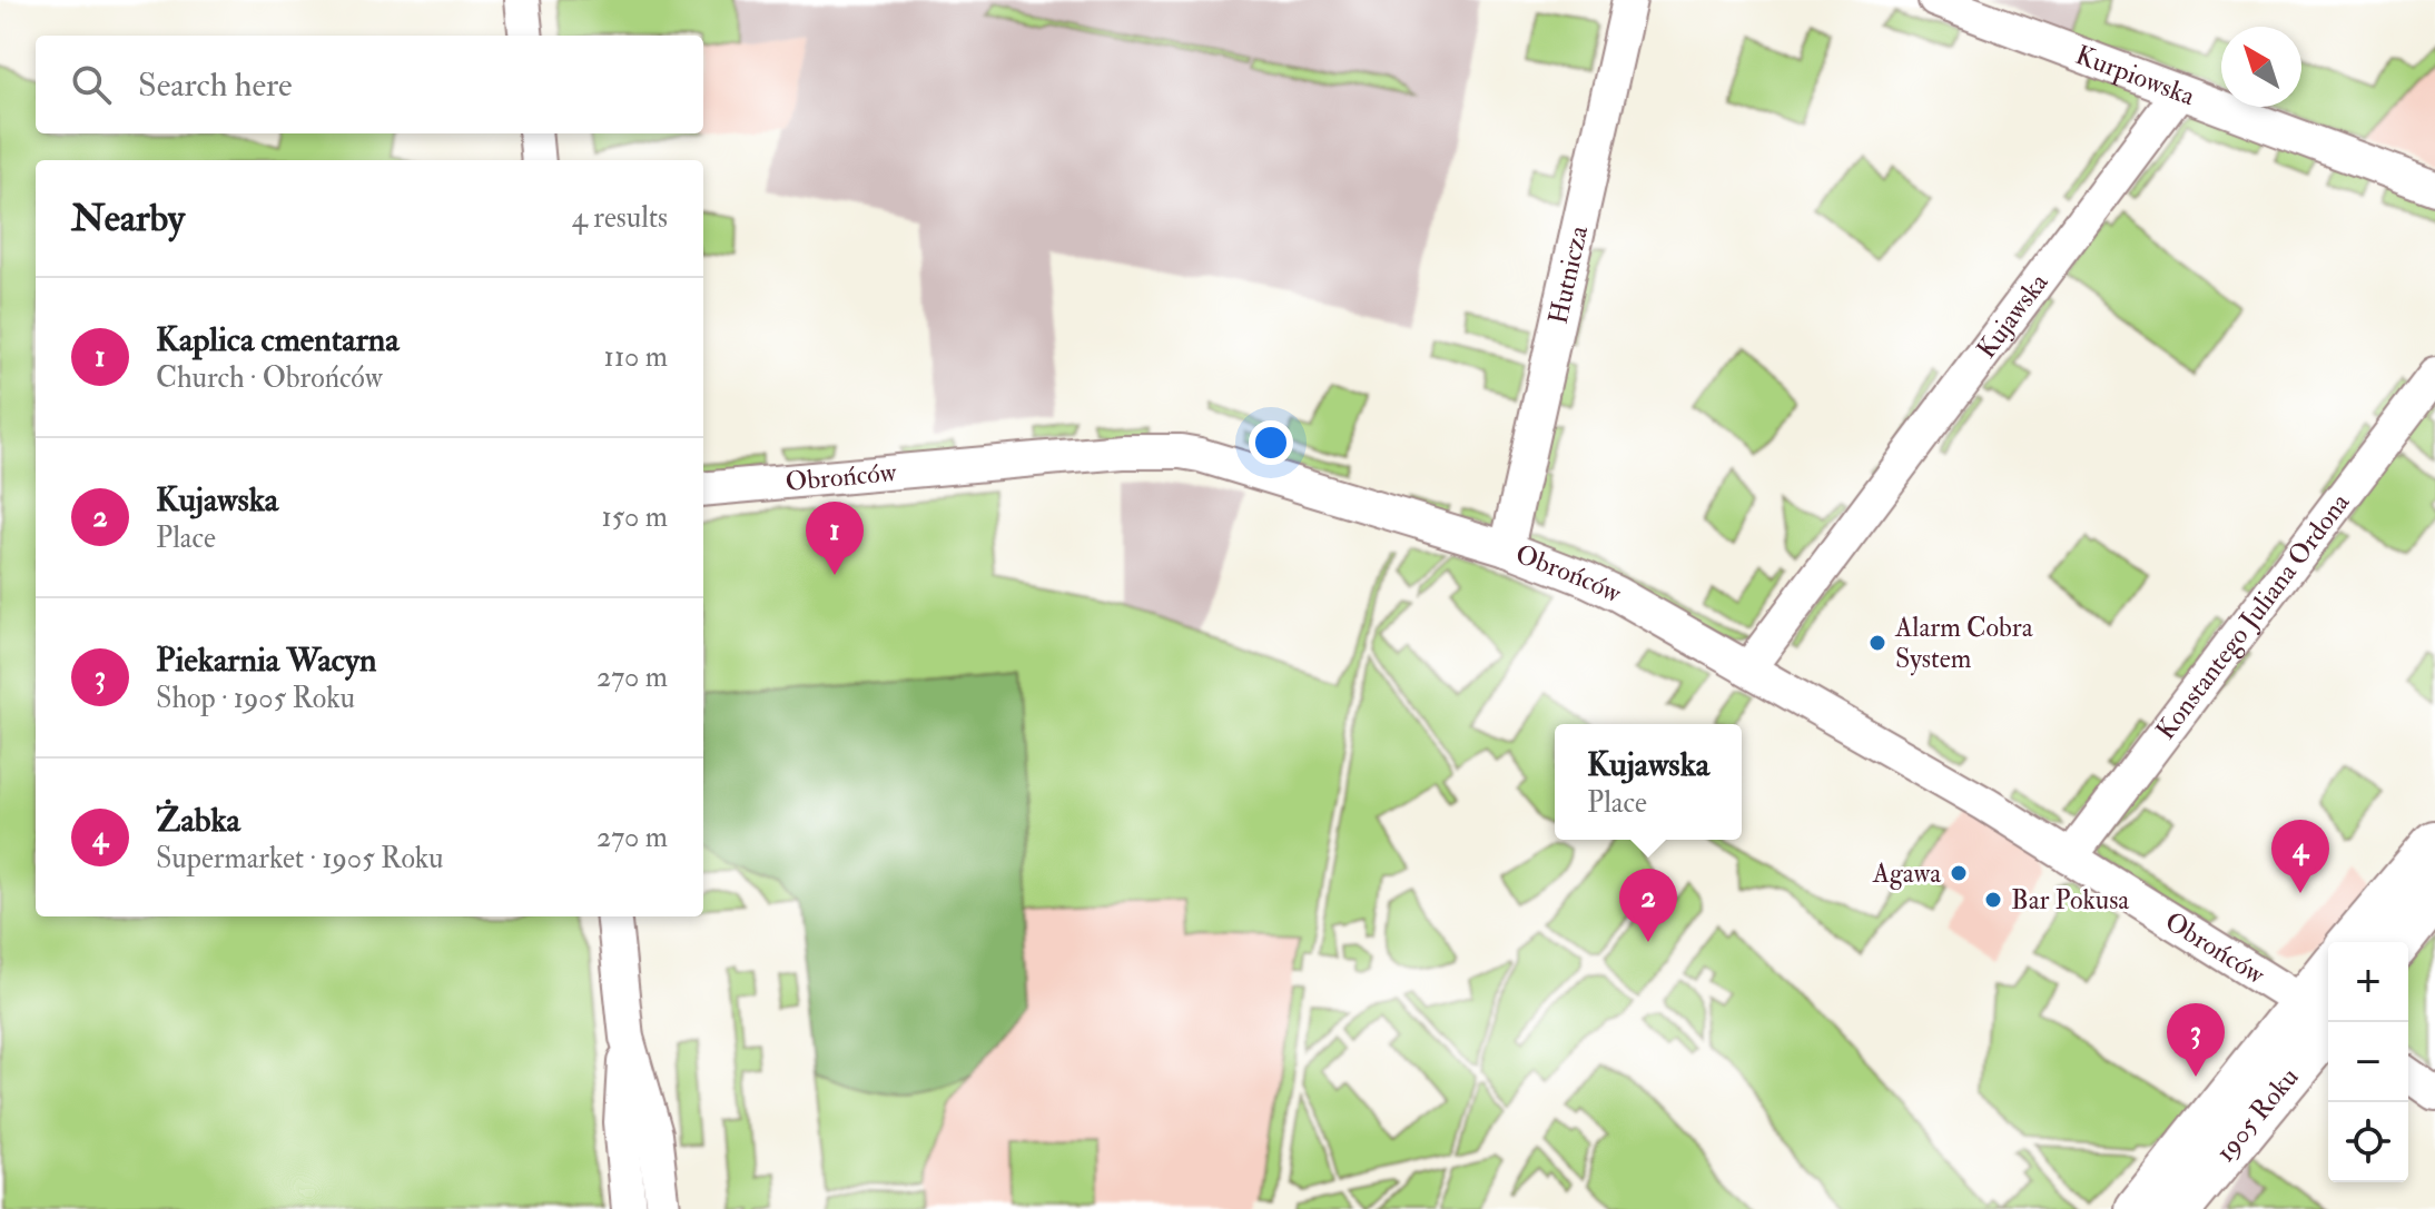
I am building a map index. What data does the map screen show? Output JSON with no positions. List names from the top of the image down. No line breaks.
{"streets":{"main road":["1905 Roku"],"street":["Kurpiowska","Hutnicza","Kujawska","Obrońców","Konstantego Juliana Ordona"]},"crossings":[["Kurpiowska","Kujawska"],["Hutnicza","Obrońców"],["Kujawska","Obrońców"],["Obrońców","Konstantego Juliana Ordona"],["Obrońców","1905 Roku"]],"places":["Alarm Cobra System","Agawa","Bar Pokusa"],"north":"top left","page":{"search":"Search here","heading":["Nearby","4 results"],"list":[{"mark":"1","name":"Kaplica cmentarna","note":"Church · Obrońców","value":"110 m"},{"mark":"2","name":"Kujawska","note":"Place","value":"150 m"},{"mark":"3","name":"Piekarnia Wacyn","note":"Shop · 1905 Roku","value":"270 m"},{"mark":"4","name":"Żabka","note":"Supermarket · 1905 Roku","value":"270 m"}],"pins":["1","4","2","3"],"popup":["Kujawska","Place"],"map_buttons":["+","−"]}}
